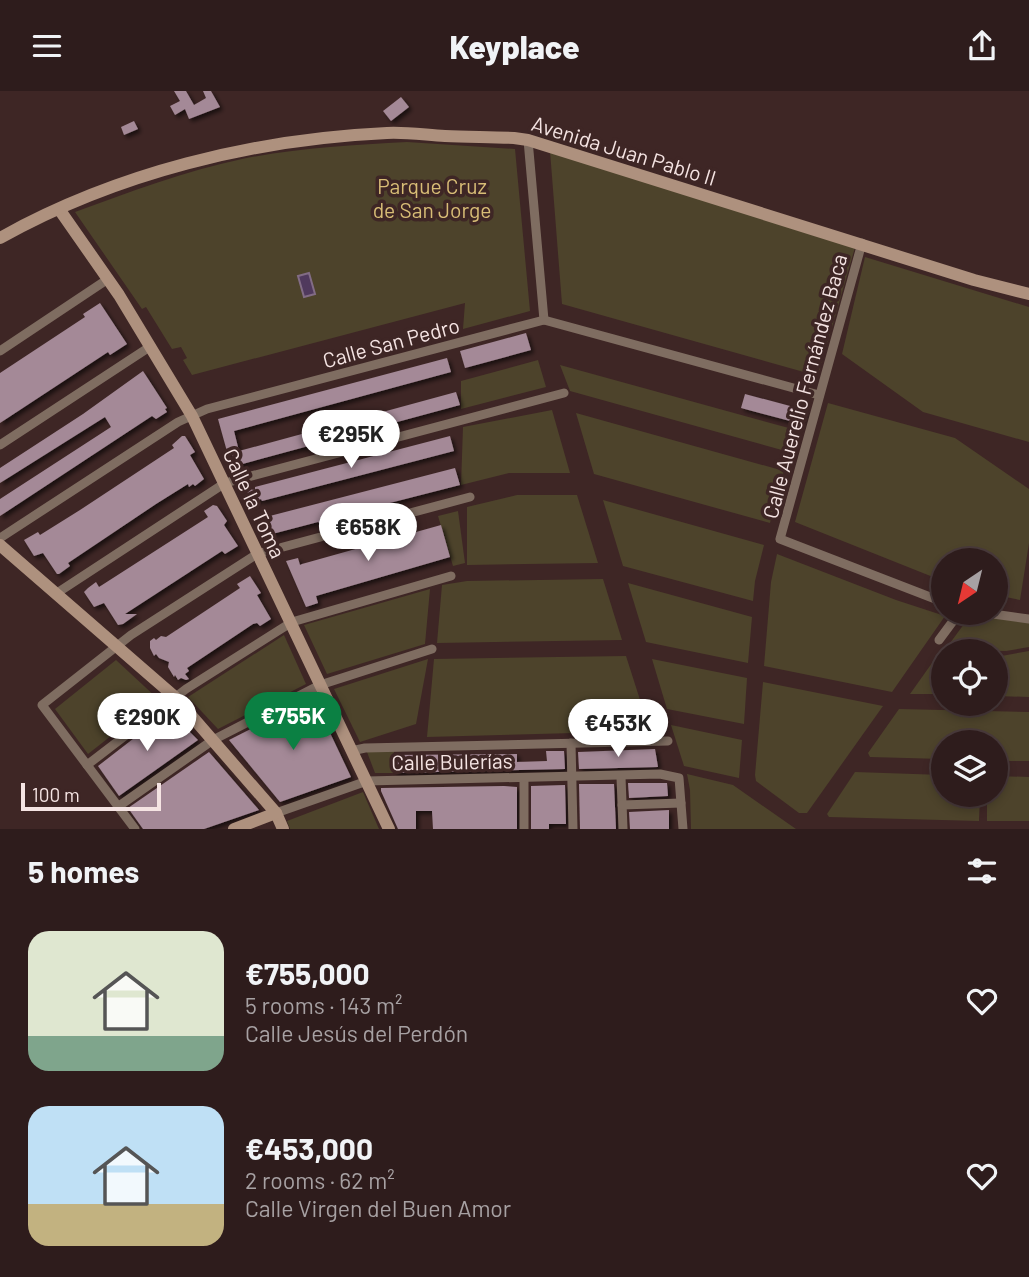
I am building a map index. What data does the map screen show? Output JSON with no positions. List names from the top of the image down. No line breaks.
{"streets":{"street":["Avenida Juan Pablo II","Calle San Pedro","Calle Auerelio Fernández Baca","Calle la Toma","Calle Bulerías"]},"crossings":[["Avenida Juan Pablo II","Calle Auerelio Fernández Baca"],["Avenida Juan Pablo II","Calle la Toma"],["Calle San Pedro","Calle la Toma"],["Calle la Toma","Calle Bulerías"]],"parks":["Parque Cruz de San Jorge"],"scale_bar":"100 m","north":"bottom left","page":{"header":"Keyplace","price":["€295K","€658K","€755K","€290K","€453K"],"scale":"100 m","heading":"5 homes","list":[{"name":"€755,000","note":"5 rooms · 143 m² · Calle Jesús del Perdón"},{"name":"€453,000","note":"2 rooms · 62 m² · Calle Virgen del Buen Amor"}]}}
